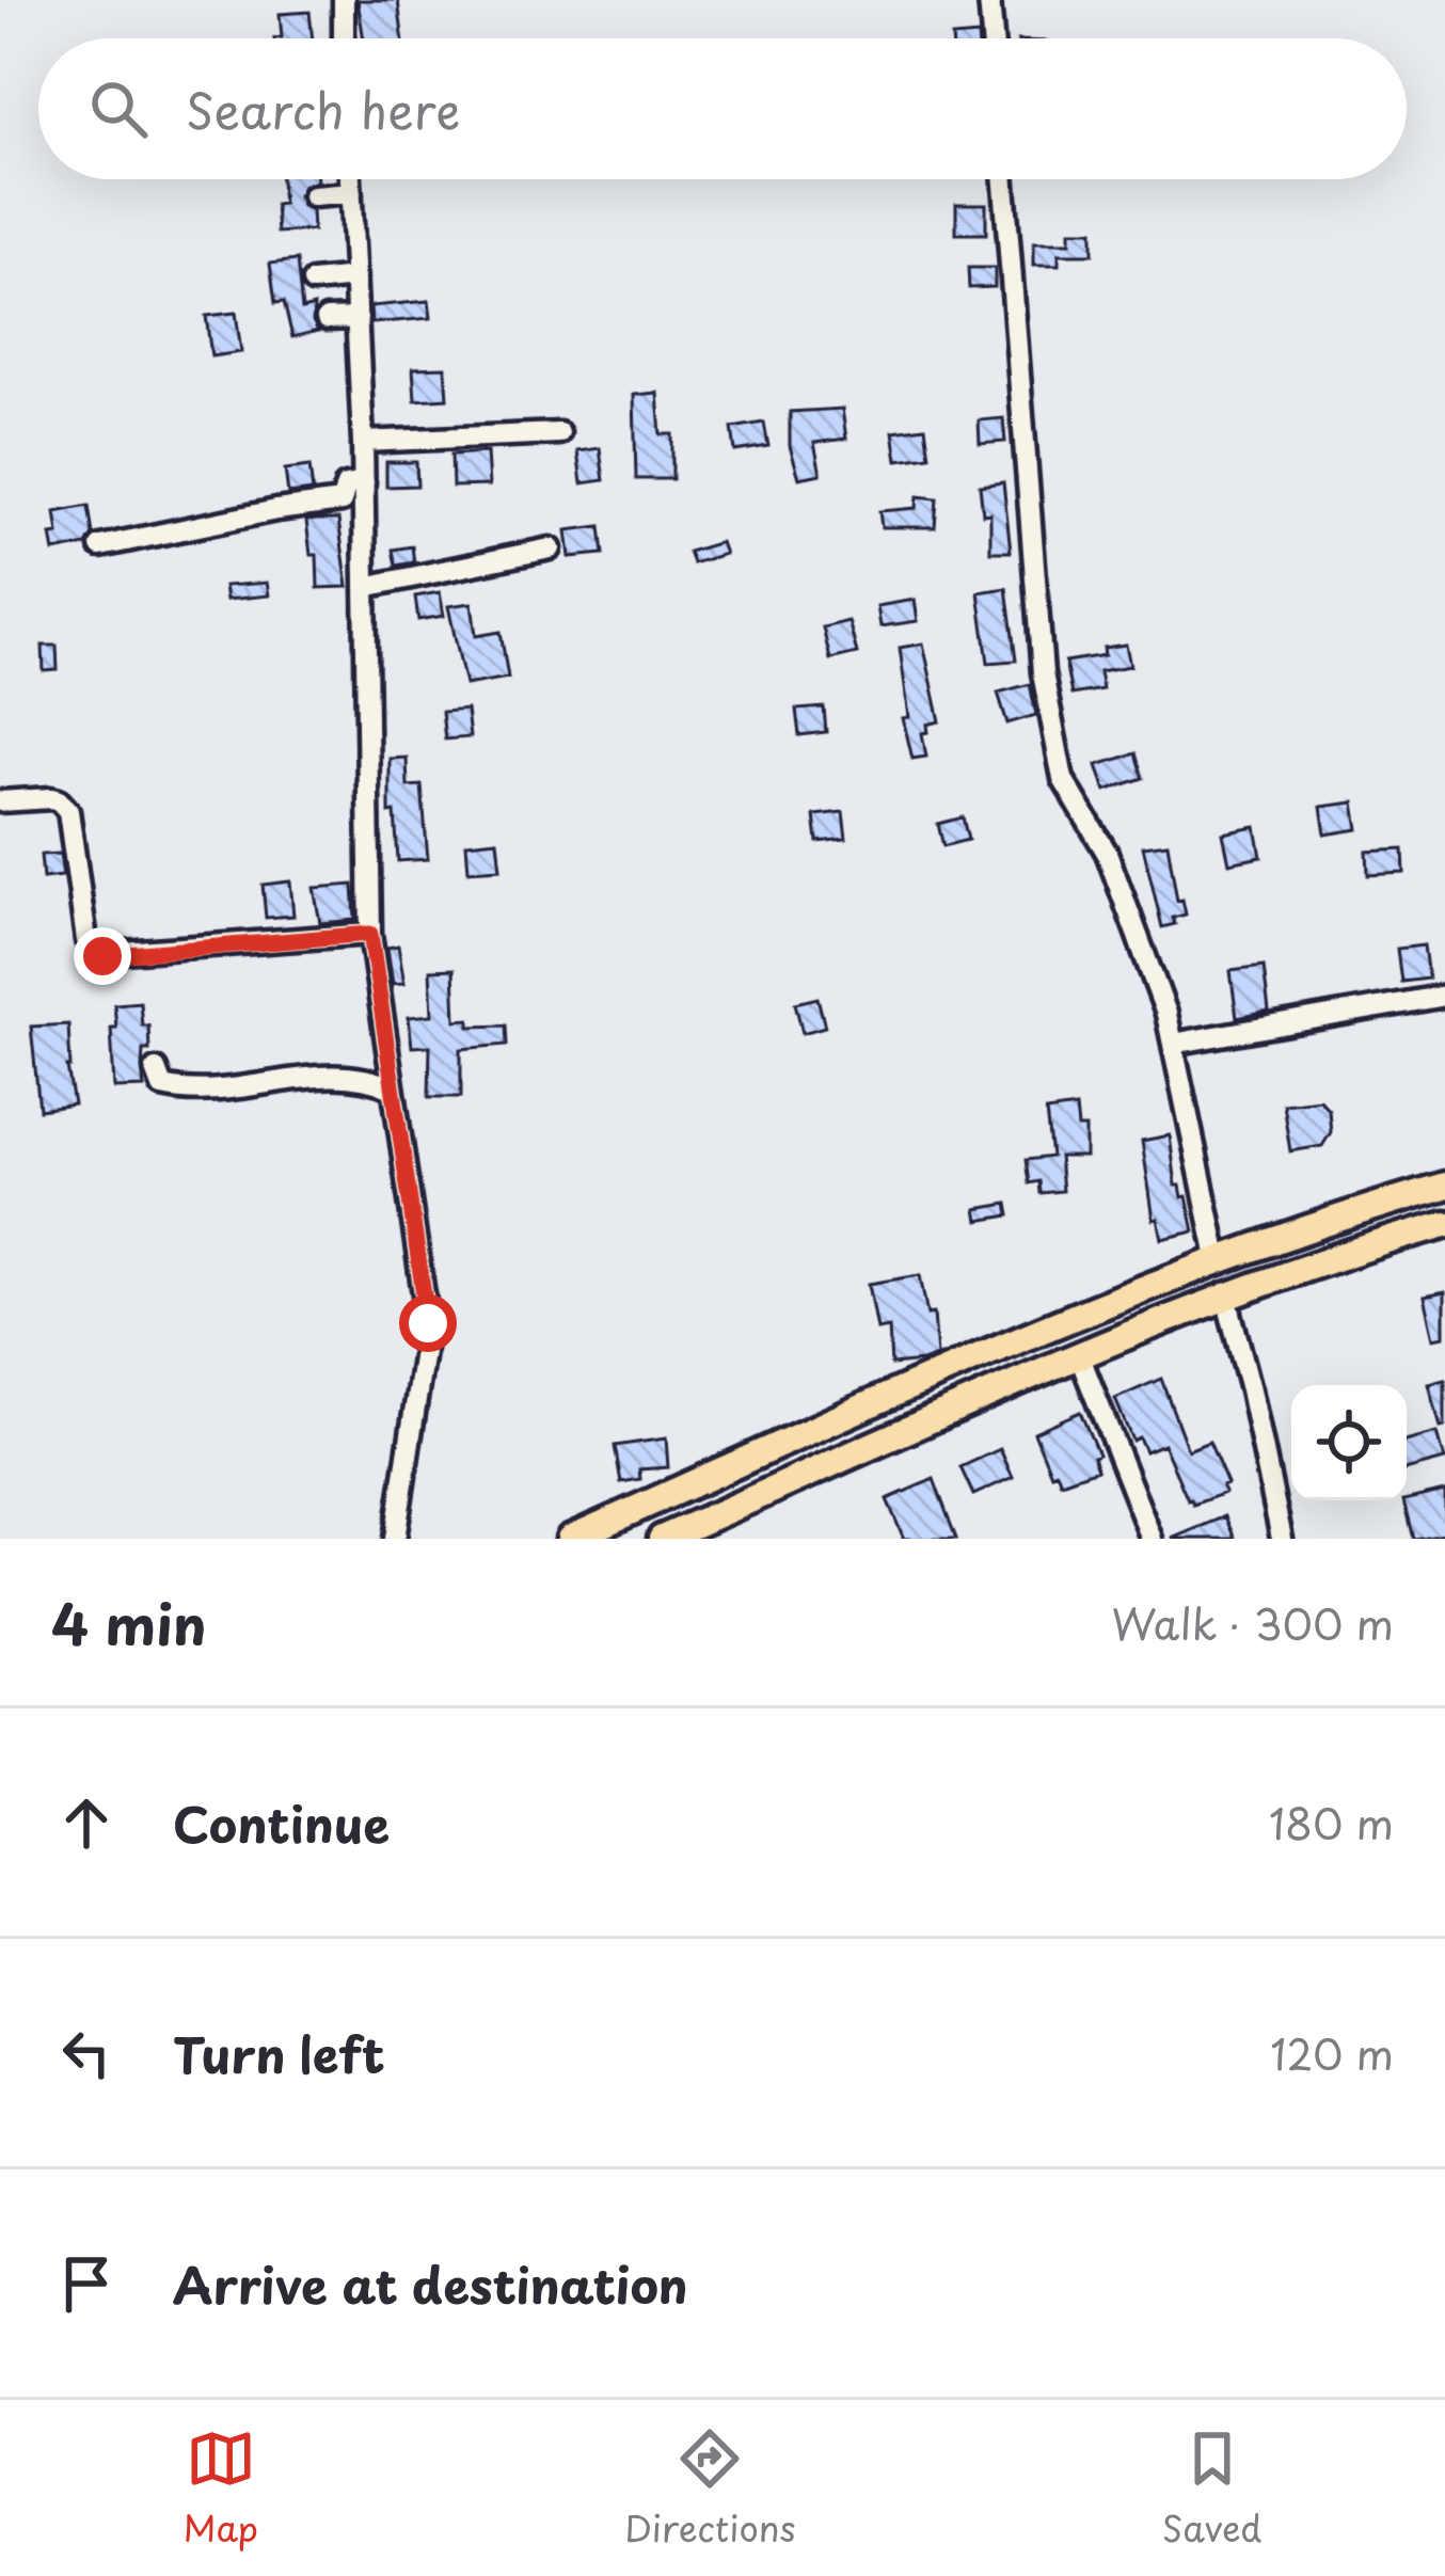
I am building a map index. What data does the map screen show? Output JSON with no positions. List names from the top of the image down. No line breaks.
{"page":{"search":"Search here","heading":["4 min","Walk · 300 m"],"list":[["Continue","180 m"],["Turn left","120 m"],"Arrive at destination"],"nav":["Map","Directions","Saved"]}}
